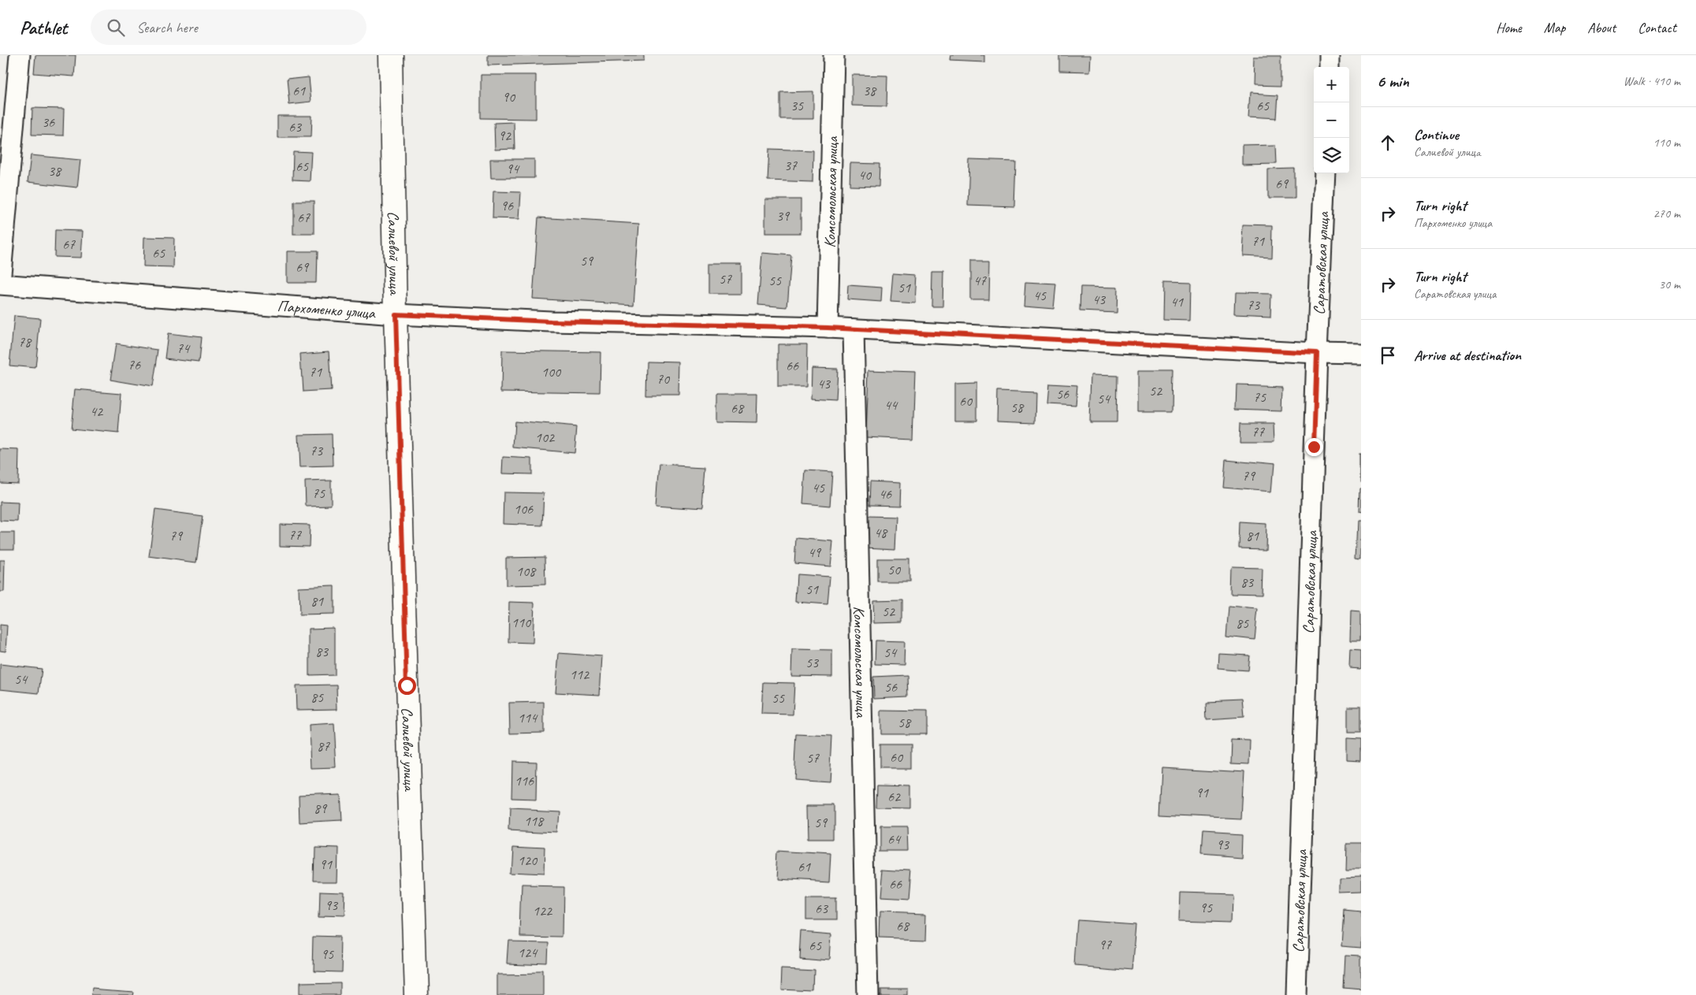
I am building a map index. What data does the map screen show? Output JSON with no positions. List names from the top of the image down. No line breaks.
{"streets":{"main road":["Салиевой улица"],"street":["Комсомольская улица","Саратовская улица","Пархоменко улица"]},"crossings":[["Комсомольская улица","Пархоменко улица"],["Салиевой улица","Пархоменко улица"],["Саратовская улица","Пархоменко улица"]],"house_numbers":["61","38","90","35","65","36","63","92","37","65","94","38","40","69","96","39","67","71","67","65","59","69","57","55","47","51","45","43","41","73","78","74","76","66","71","100","70","43","52","56","75","54","60","44","58","68","42","77","102","73","79","45","75","46","106","48","77","79","81","49","50","108","83","51","81","52","110","85","83","54","53","112","54","56","85","55","114","58","87","60","57","116","91","62","89","118","59","64","93","120","91","61","66","93","95","63","122","68","97","65","124","95"],"page":{"header":"Pathlet","search":"Search here","nav":["Home","Map","About","Contact"],"heading":["6 min","Walk · 410 m"],"map_buttons":["+","−"],"list":[["Continue","Салиевой улица","110 m"],["Turn right","Пархоменко улица","270 m"],["Turn right","Саратовская улица","30 m"],"Arrive at destination"]}}
